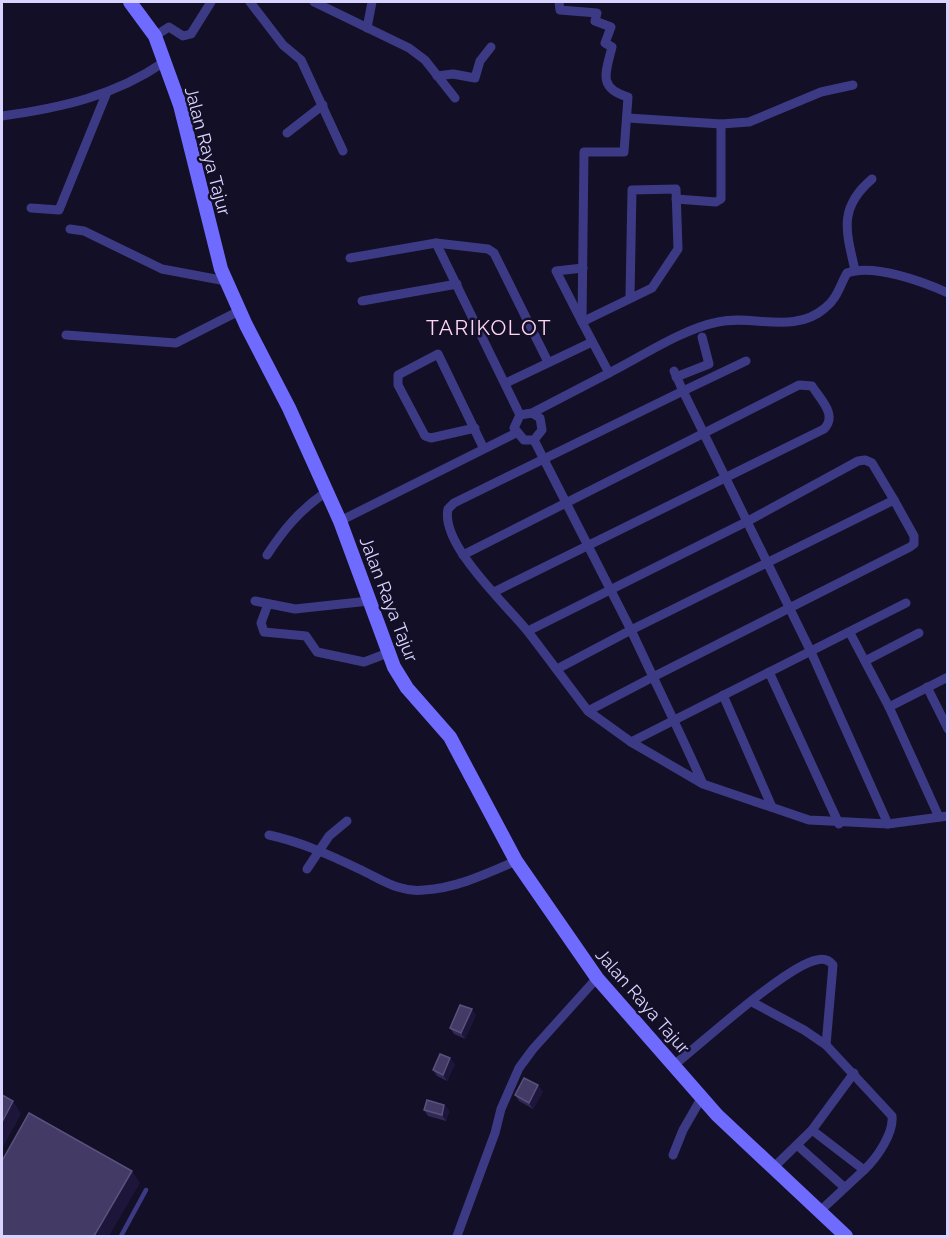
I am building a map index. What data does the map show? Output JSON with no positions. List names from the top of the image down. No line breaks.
{"streets":{"main road":["Jalan Raya Tajur"]},"districts":["TARIKOLOT"]}
